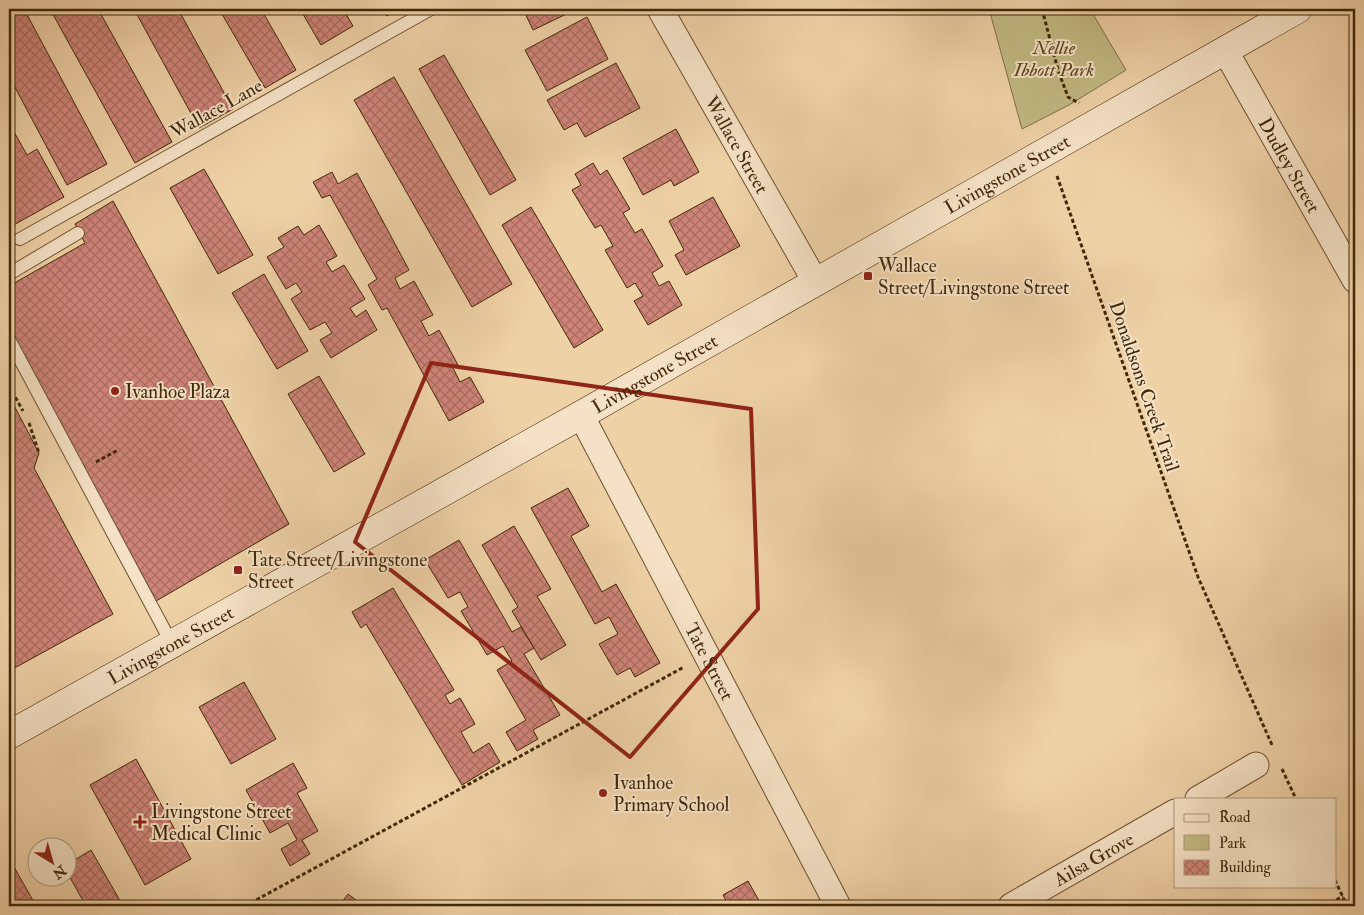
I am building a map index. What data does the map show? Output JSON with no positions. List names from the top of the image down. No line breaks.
{"streets":{"main road":["Livingstone Street"],"street":["Wallace Street","Dudley Street","Tate Street","Ailsa Grove"],"lane":["Wallace Lane"],"path":["Donaldsons Creek Trail"]},"crossings":[["Wallace Street","Livingstone Street"],["Dudley Street","Livingstone Street"],["Livingstone Street","Tate Street"]],"parks":["Nellie Ibbott Park"],"places":{"transit":["Wallace Street/Livingstone Street","Tate Street/Livingstone Street"],"other":["Ivanhoe Plaza","Ivanhoe Primary School"],"health":["Livingstone Street Medical Clinic"]},"legend":["Road","Park","Building"],"north":"bottom right"}
